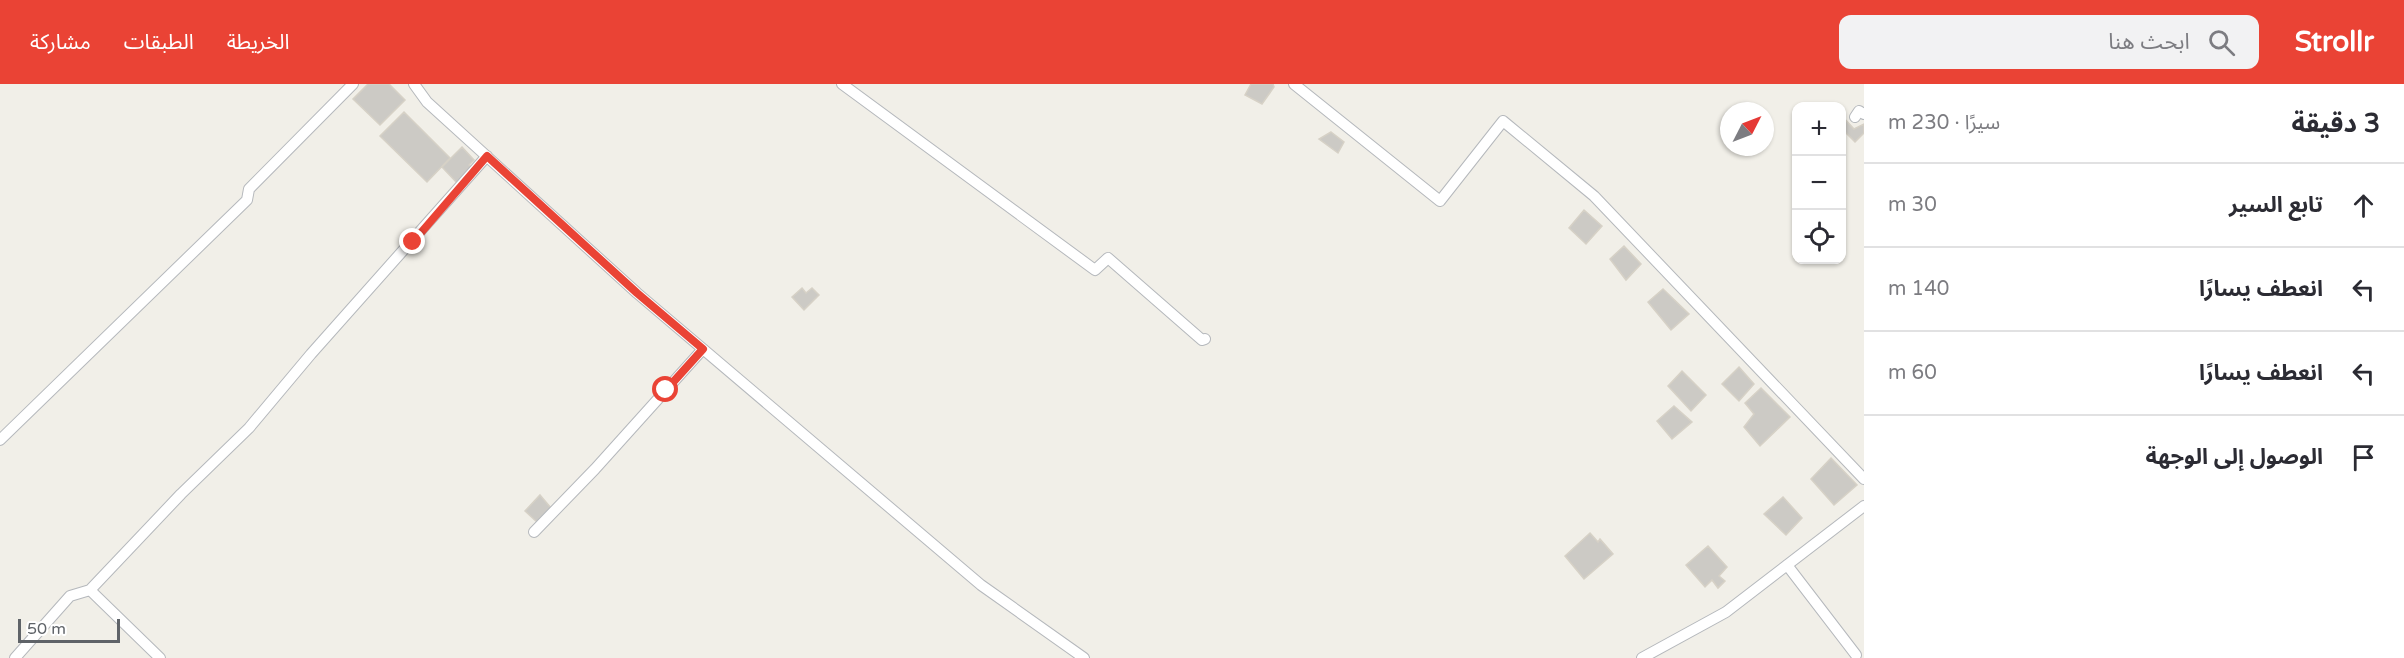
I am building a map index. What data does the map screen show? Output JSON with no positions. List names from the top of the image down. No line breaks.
{"scale_bar":"50 m","north":"top right","page":{"header":"Strollr","search":"ابحث هنا","nav":["الخريطة","الطبقات","مشاركة"],"heading":["3 دقيقة","سيرًا · 230 m"],"map_buttons":["+","−"],"list":[["تابع السير","30 m"],["انعطف يسارًا","140 m"],["انعطف يسارًا","60 m"],"الوصول إلى الوجهة"],"scale":"50 m"}}
